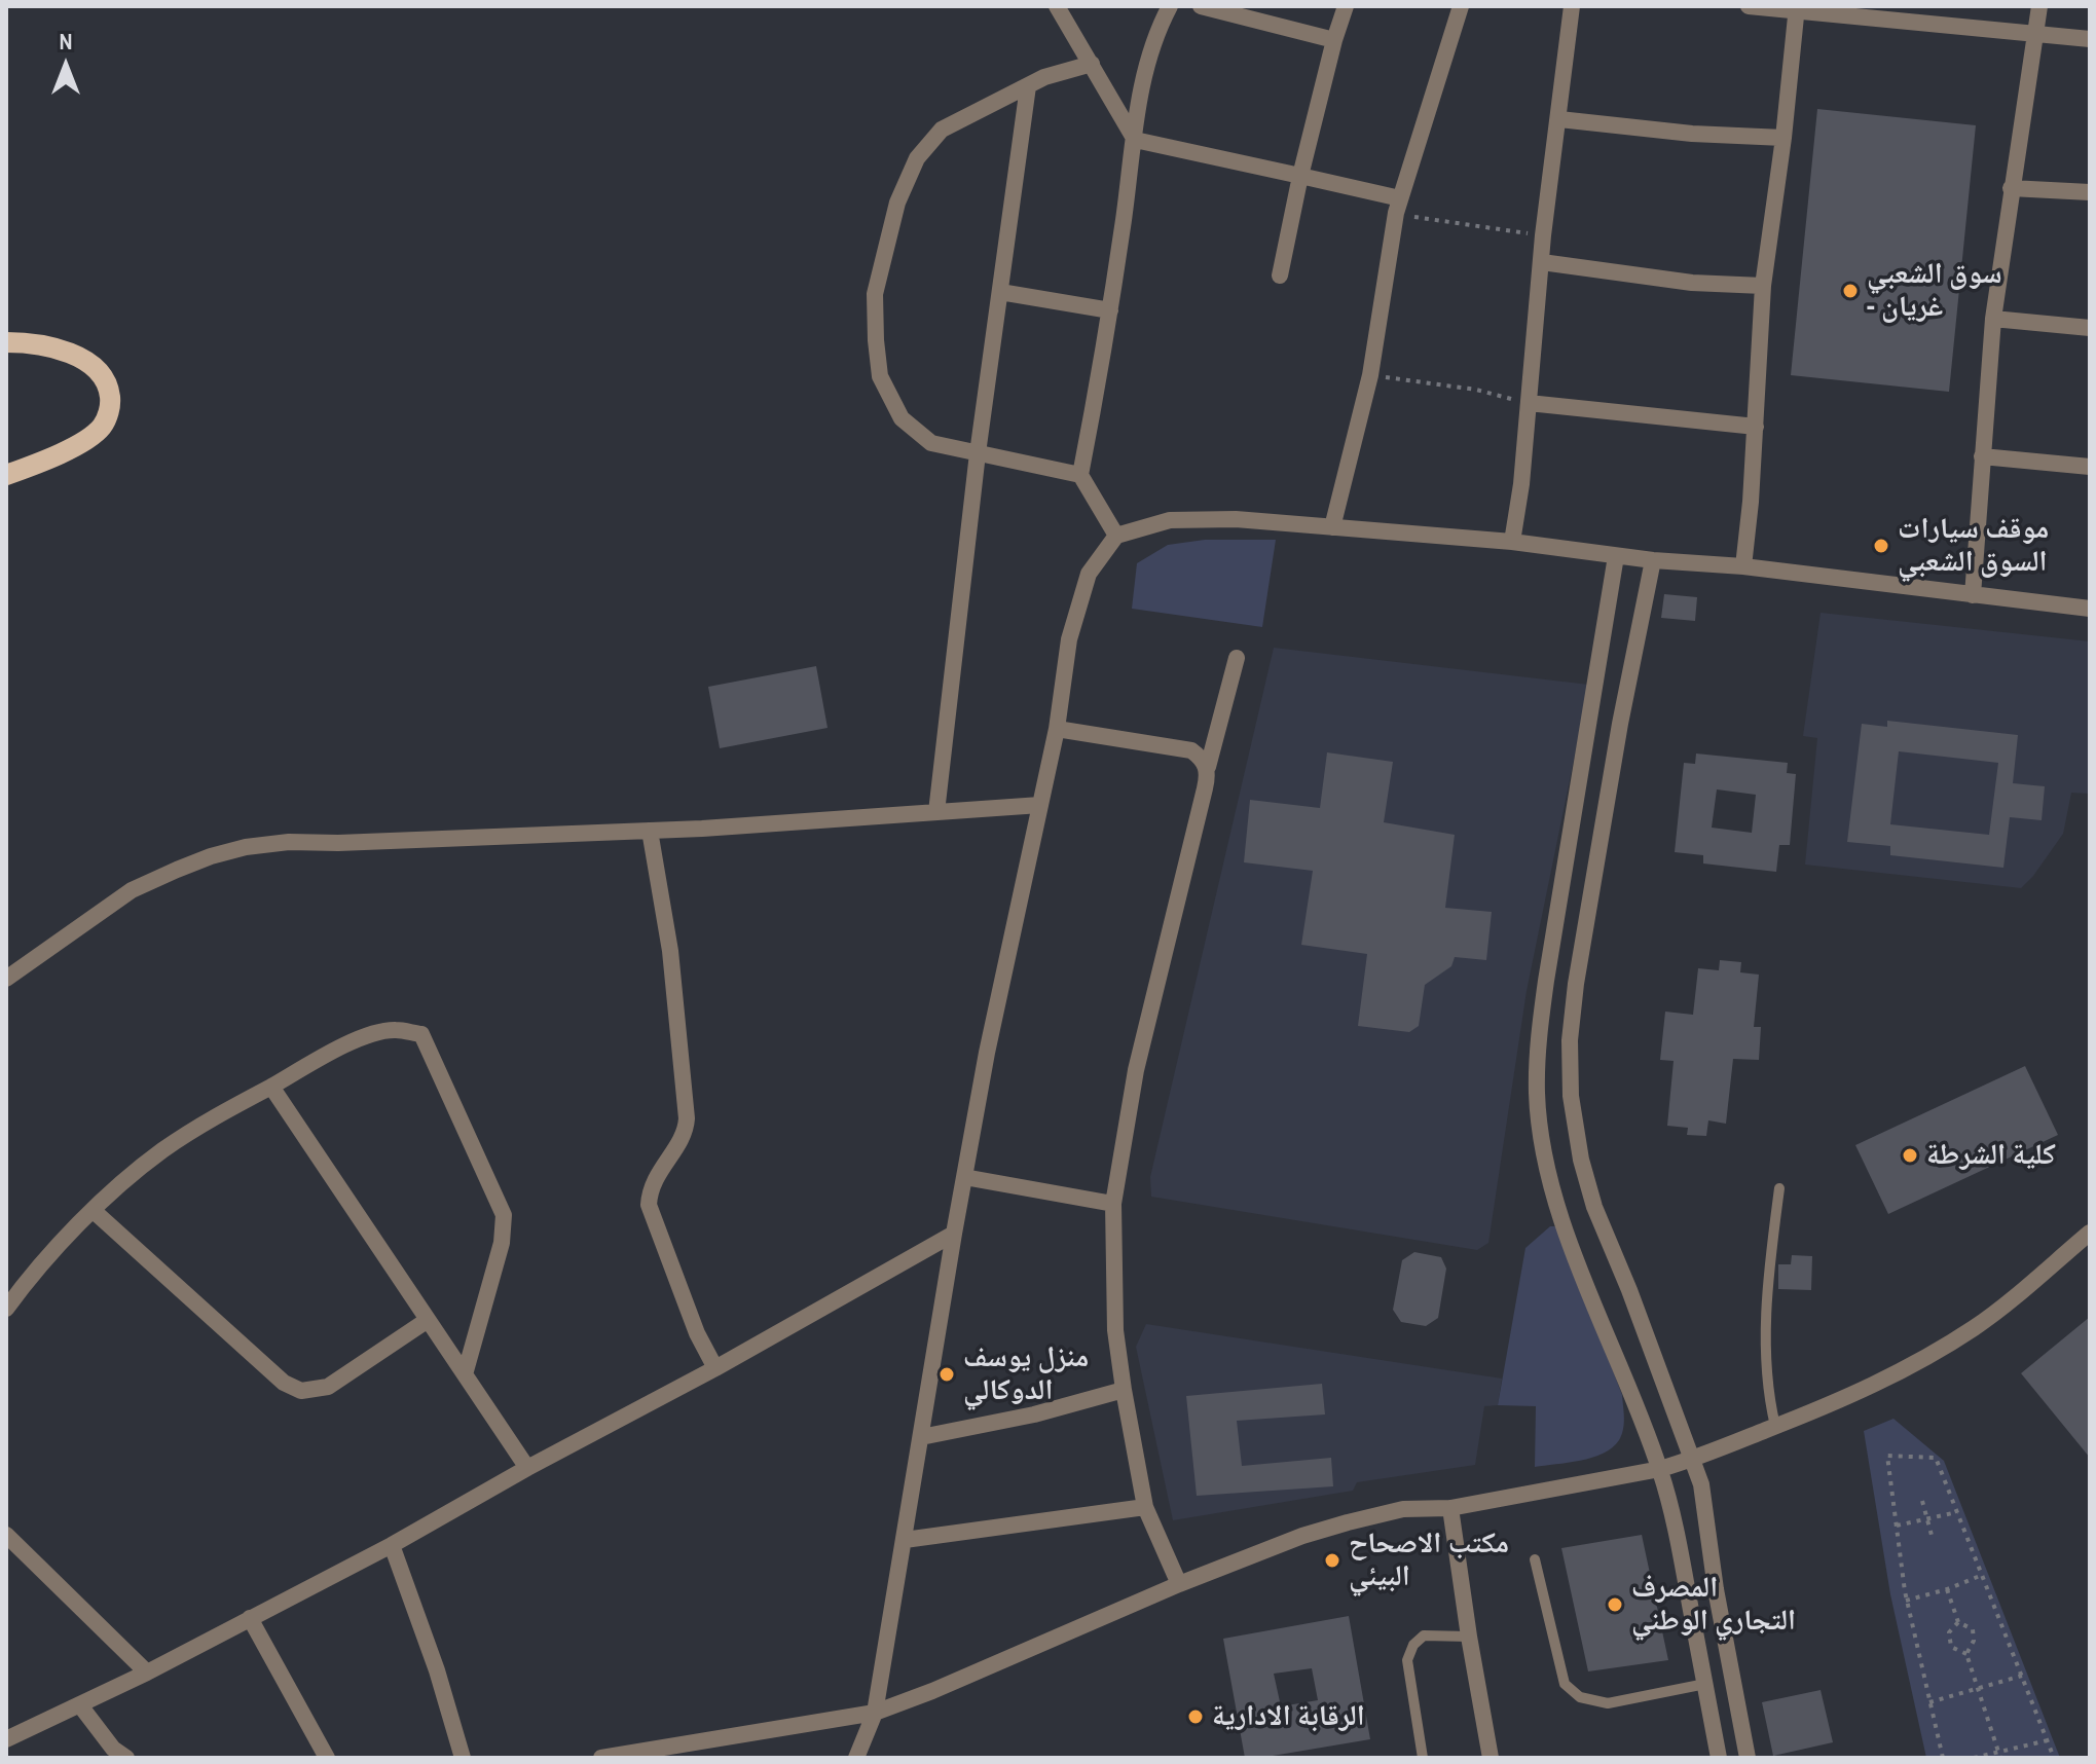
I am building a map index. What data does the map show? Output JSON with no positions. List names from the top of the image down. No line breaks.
{"places":["سوق الشعبي - غريان","موقف سيارات السوق الشعبي","كلية الشرطة","منزل يوسف الدوكالي","مكتب الاصحاح البيئي","المصرف التجاري الوطني","الرقابة الادارية"],"north":"top"}
